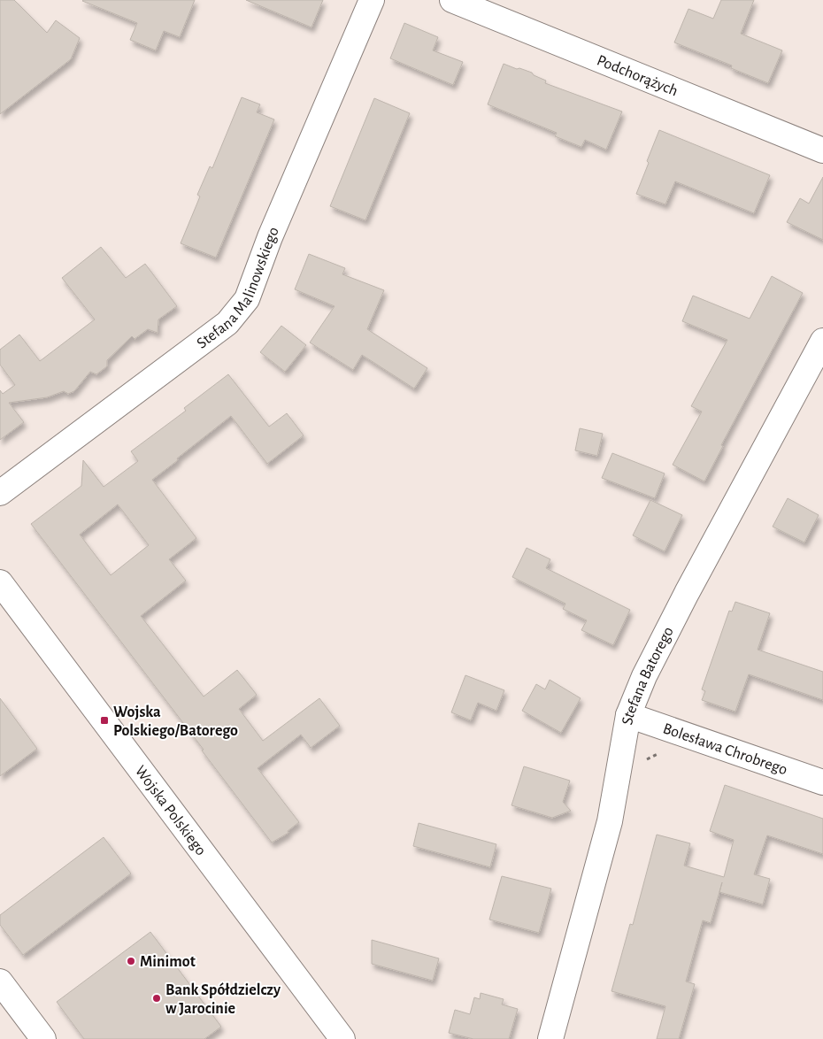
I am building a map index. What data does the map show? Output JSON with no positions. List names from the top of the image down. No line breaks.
{"streets":{"street":["Podchorążych","Stefana Malinowskiego","Stefana Batorego","Bolesława Chrobrego","Wojska Polskiego"]},"crossings":[["Stefana Batorego","Bolesława Chrobrego"]],"places":{"transit":["Wojska Polskiego/Batorego"],"other":["Minimot","Bank Spółdzielczy w Jarocinie"]}}
